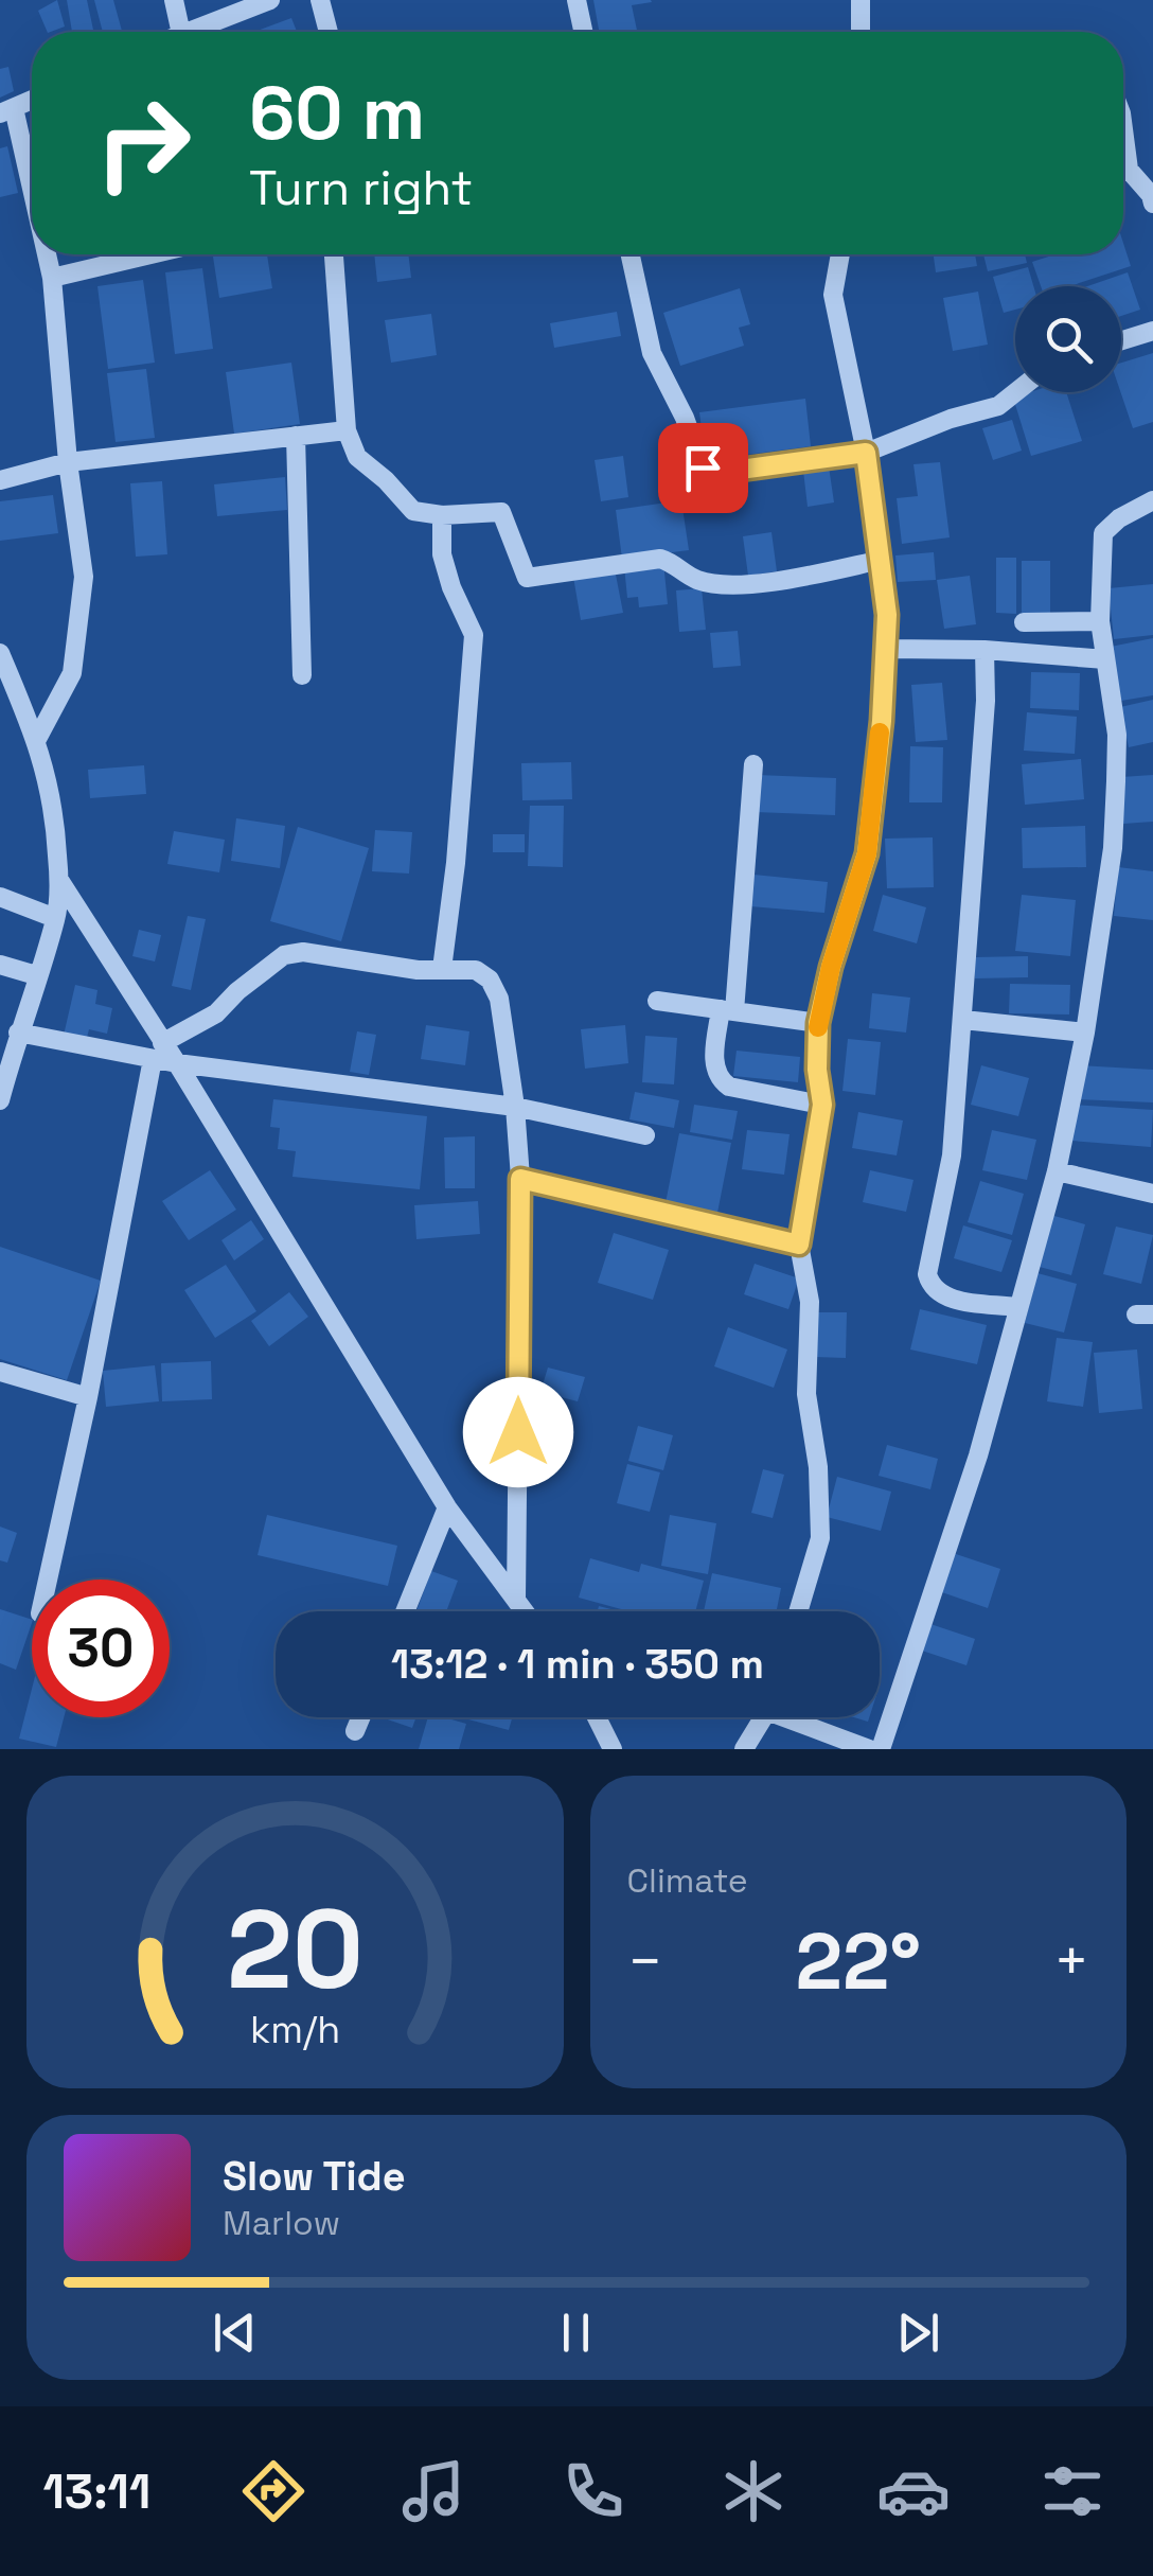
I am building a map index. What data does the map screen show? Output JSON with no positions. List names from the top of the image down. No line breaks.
{"page":{"turn":["60 m","Turn right"],"limit":"30","trip":"13:12 · 1 min · 350 m","tile":"Climate","heat":["−","22°","+"],"song":["Slow Tide","Marlow"],"tabs":"13:11","gauge":["20","km/h"]}}
